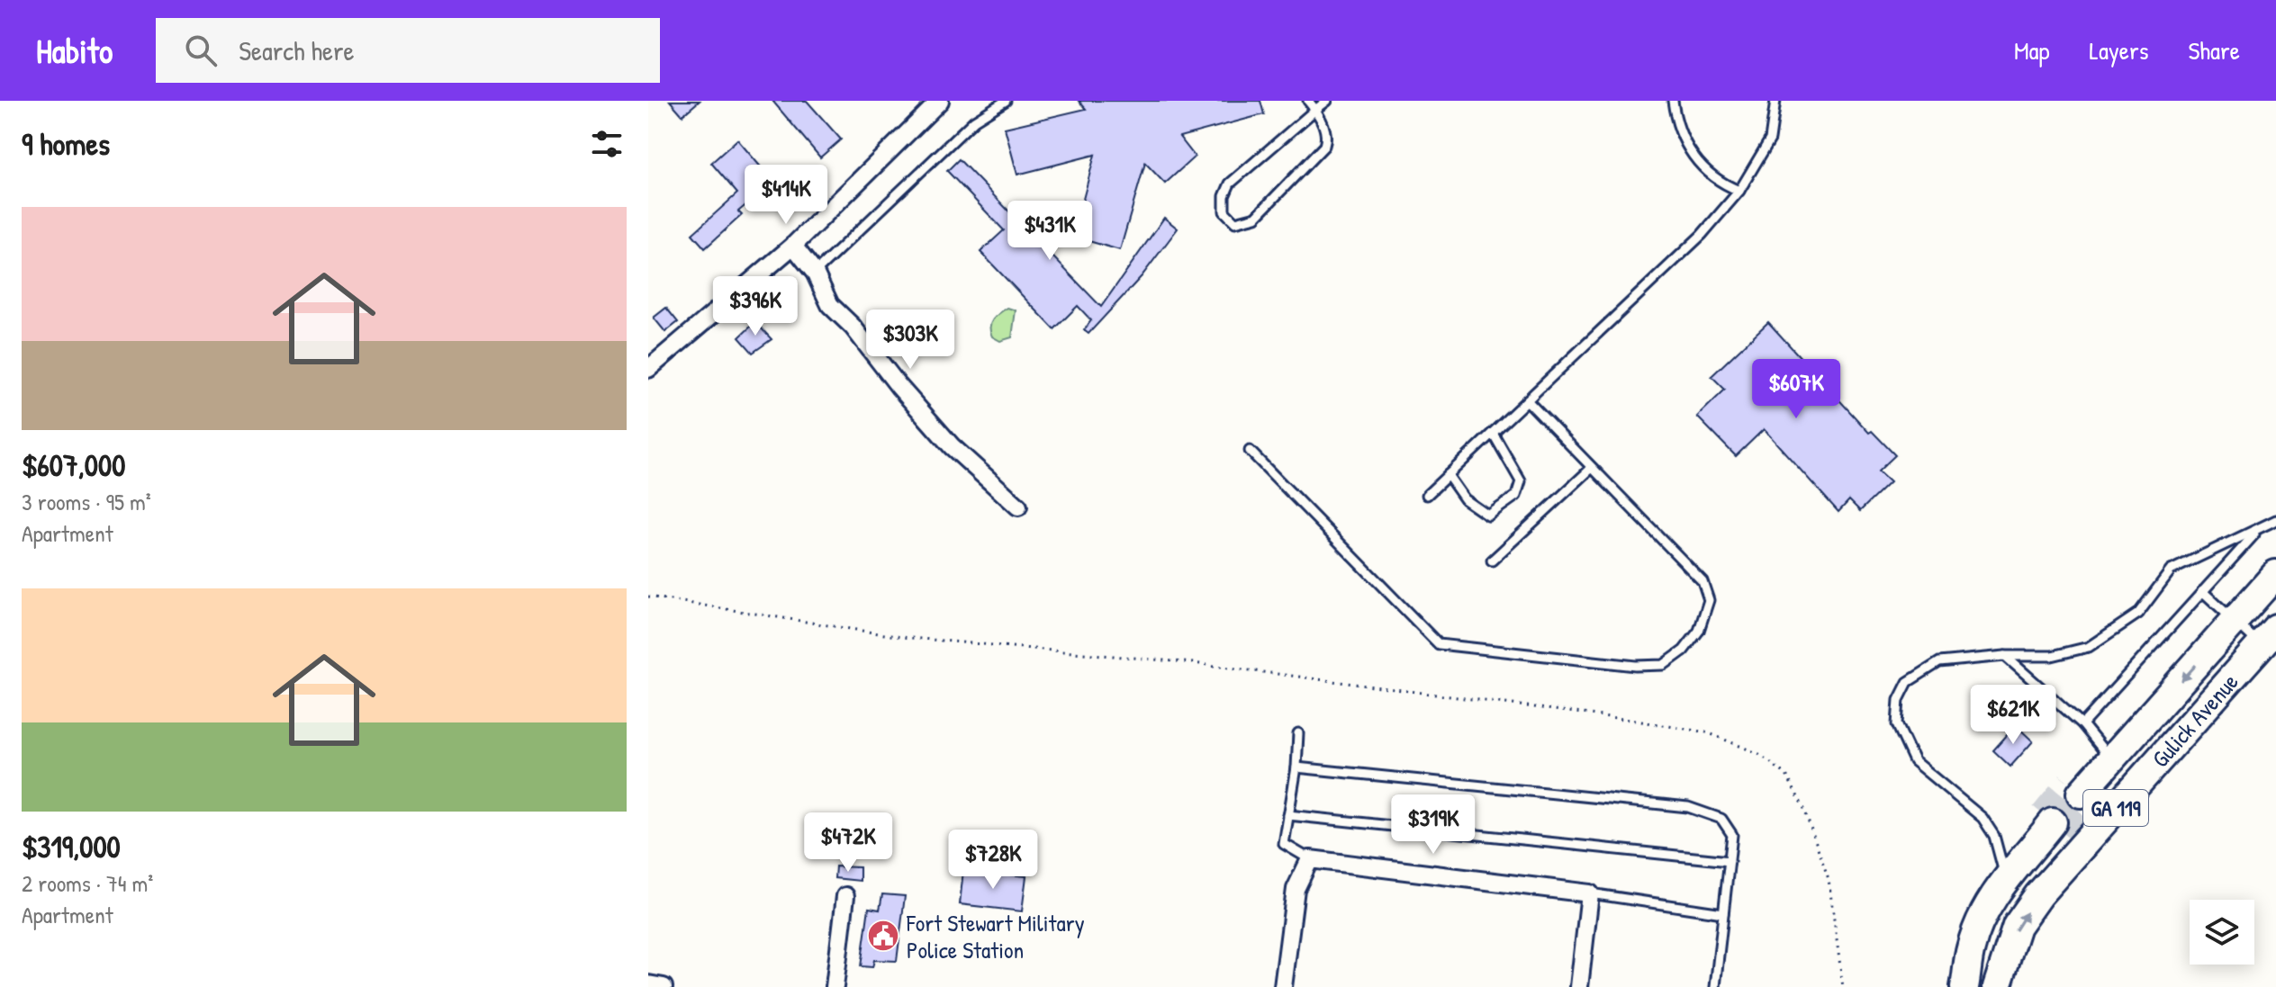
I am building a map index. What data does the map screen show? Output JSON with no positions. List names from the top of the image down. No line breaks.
{"streets":{"main road":["Gulick Avenue","GA 119"]},"places":{"public building":["Fort Stewart Military Police Station"]},"page":{"header":"Habito","search":"Search here","nav":["Map","Layers","Share"],"heading":"9 homes","price":["$414K","$431K","$396K","$303K","$607K","$621K","$319K","$472K","$728K"],"list":[{"name":"$607,000","note":"3 rooms · 95 m² · Apartment"},{"name":"$319,000","note":"2 rooms · 74 m² · Apartment"}]}}
